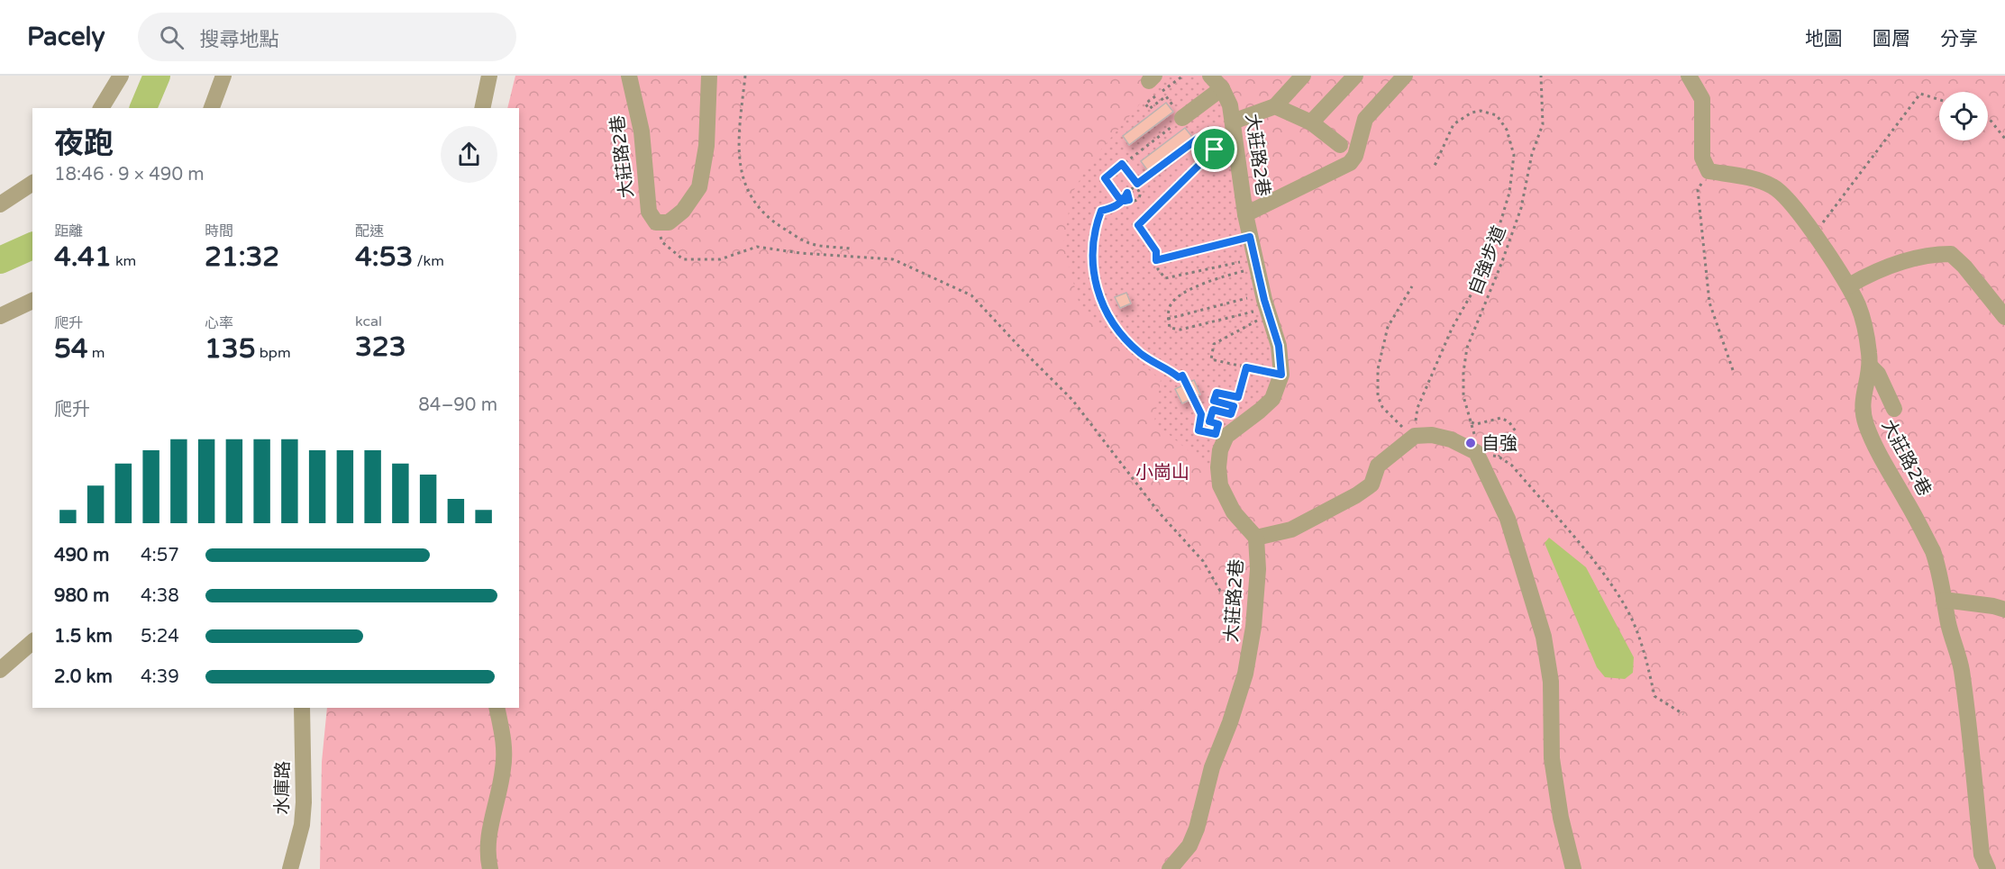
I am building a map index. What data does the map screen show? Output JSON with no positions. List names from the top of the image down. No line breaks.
{"streets":{"street":["大莊路2巷","水庫路"],"path":["自強步道"]},"parks":["小崗山"],"places":["自強"],"page":{"header":"Pacely","search":"搜尋地點","nav":["地圖","圖層","分享"],"heading":["夜跑","18:46 · 9 × 490 m"],"stats":[["距離","4.41 km"],["時間","21:32"],["配速","4:53 /km"],["爬升","54 m"],["心率","135 bpm"],["kcal","323"]],"chart":["爬升","84–90 m"],"list":[{"name":"490 m","note":"4:57"},{"name":"980 m","note":"4:38"},{"name":"1.5 km","note":"5:24"},{"name":"2.0 km","note":"4:39"}]}}
